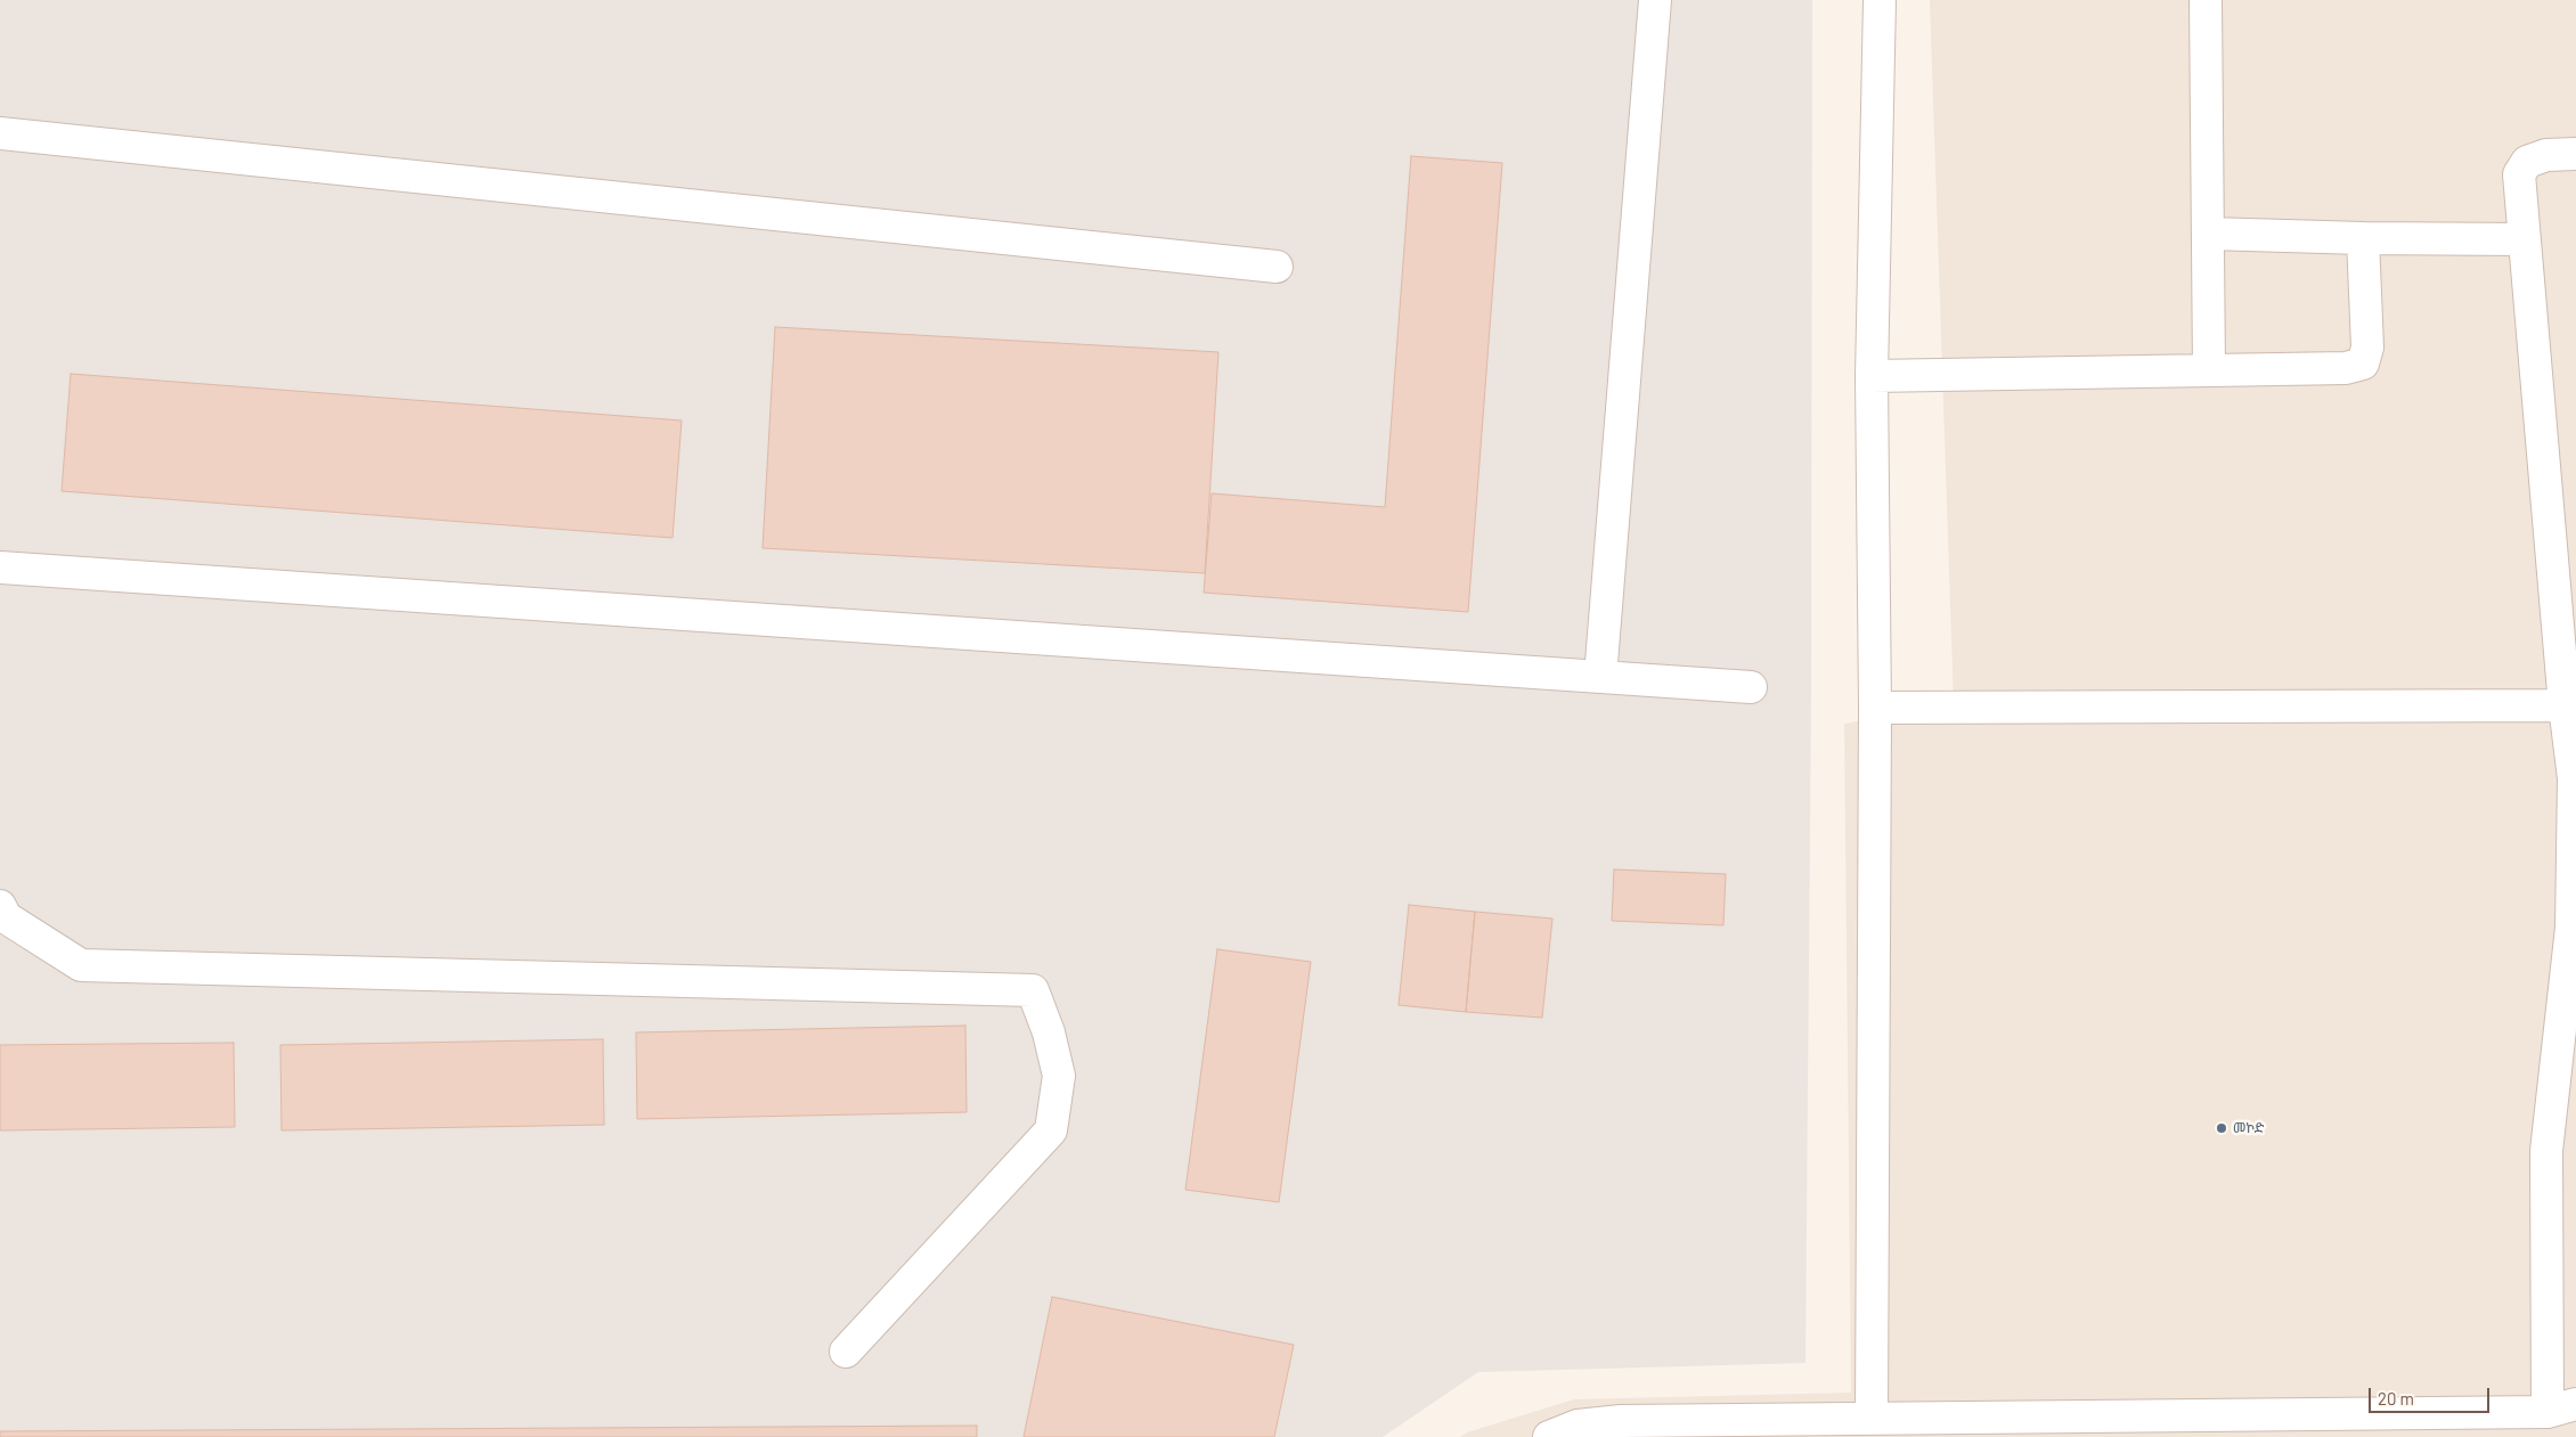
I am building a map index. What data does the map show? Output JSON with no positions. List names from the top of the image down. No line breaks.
{"places":["መኮድ"],"scale_bar":"20 m"}
